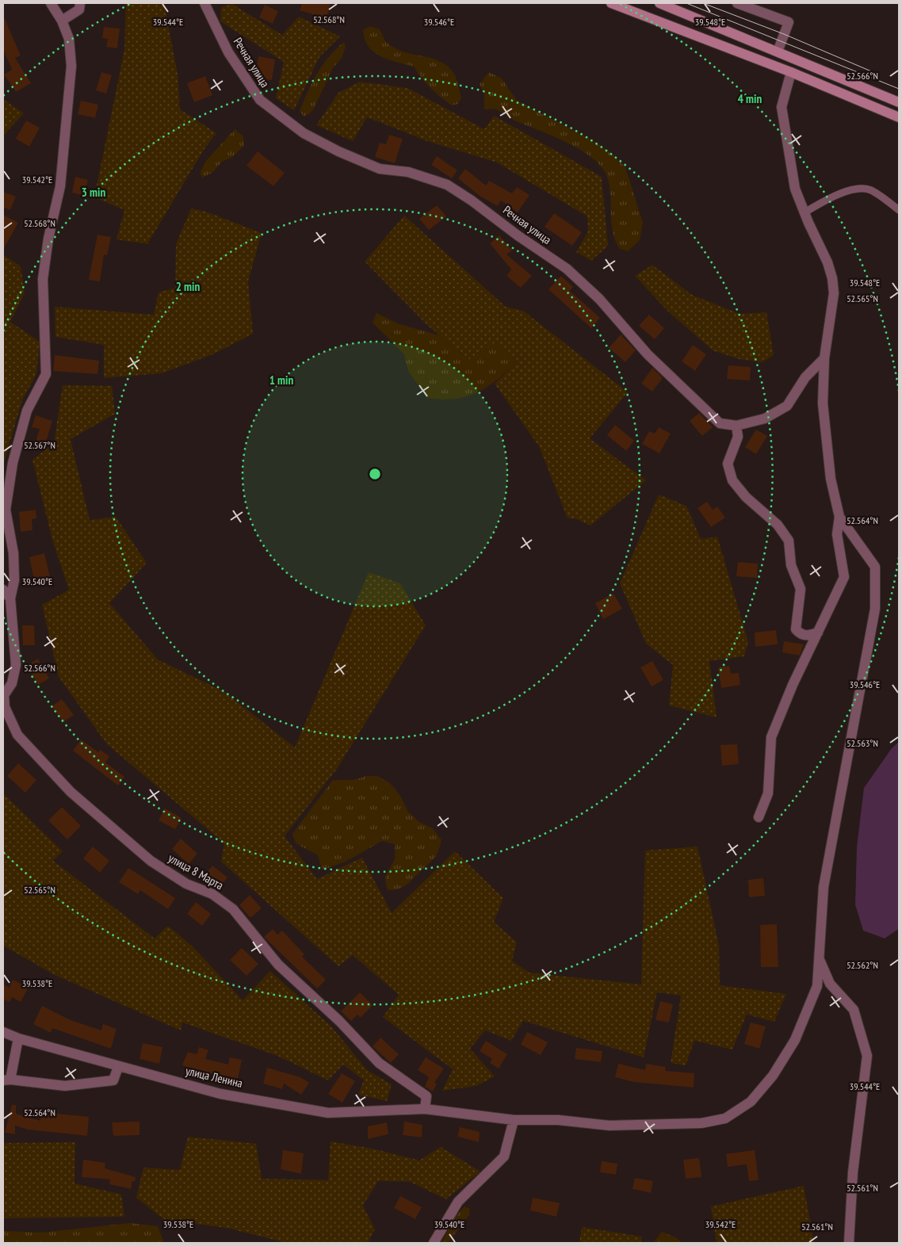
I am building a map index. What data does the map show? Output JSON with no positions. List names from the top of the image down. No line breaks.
{"streets":{"street":["Речная улица","улица 8 Марта","улица Ленина"]},"crossings":[["улица 8 Марта","улица Ленина"]],"coordinates":["52.568°N","39.544°E","39.546°E","39.548°E","52.566°N","39.542°E","52.565°N","52.567°N","52.564°N","39.540°E","52.563°N","52.562°N","39.538°E","52.561°N"],"rings":["4 min","3 min","2 min","1 min"]}
